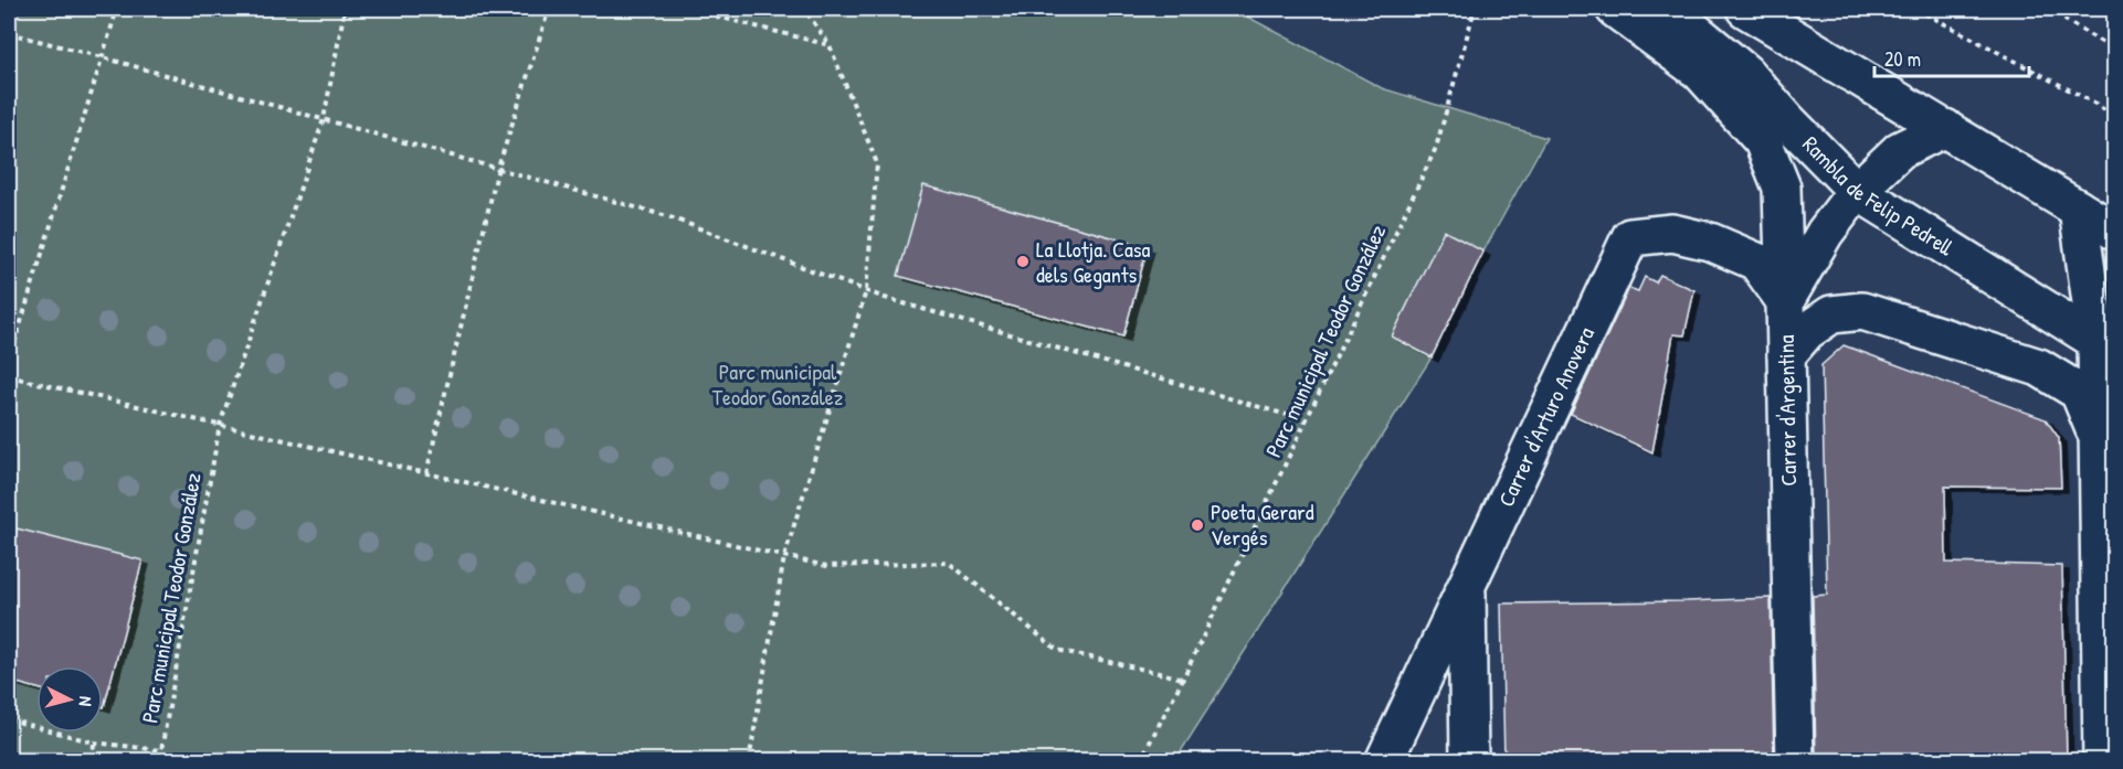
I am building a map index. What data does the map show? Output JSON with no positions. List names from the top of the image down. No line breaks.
{"streets":{"street":["Rambla de Felip Pedrell","Carrer d'Argentina","Carrer d'Arturo Anovera"],"path":["Parc municipal Teodor González"]},"crossings":[["Carrer d'Argentina","Carrer d'Arturo Anovera"]],"parks":["Parc municipal Teodor González"],"places":["La Llotja. Casa dels Gegants","Poeta Gerard Vergés"],"scale_bar":"20 m","north":"right"}
